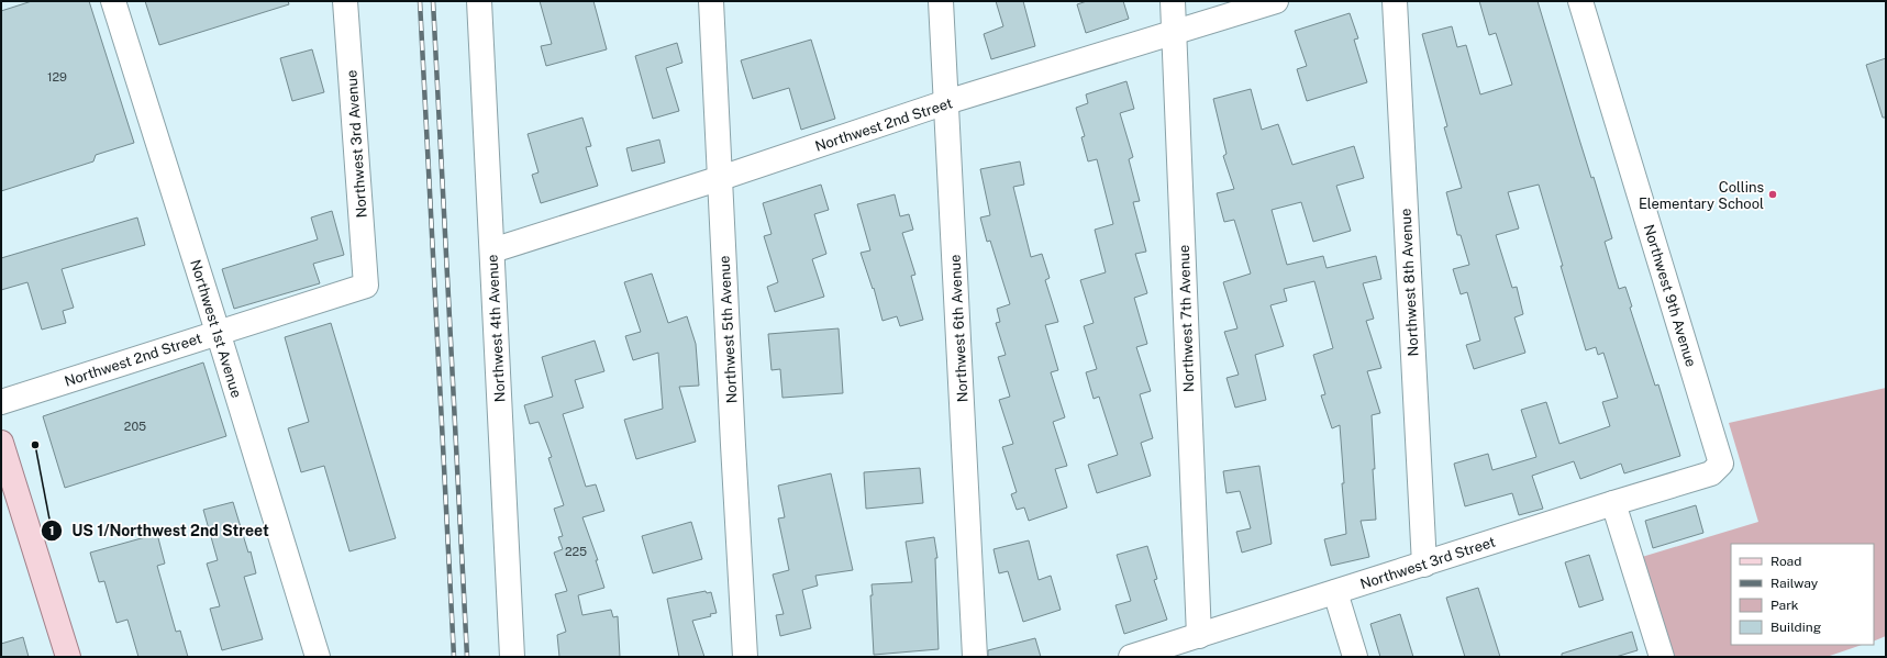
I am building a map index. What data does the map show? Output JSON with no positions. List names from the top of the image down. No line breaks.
{"streets":{"street":["Northwest 2nd Street","Northwest 3rd Avenue","Northwest 8th Avenue","Northwest 9th Avenue","Northwest 7th Avenue","Northwest 1st Avenue","Northwest 4th Avenue","Northwest 6th Avenue","Northwest 5th Avenue","Northwest 3rd Street"]},"crossings":[["Northwest 2nd Street","Northwest 3rd Avenue"],["Northwest 2nd Street","Northwest 7th Avenue"],["Northwest 2nd Street","Northwest 1st Avenue"],["Northwest 2nd Street","Northwest 4th Avenue"],["Northwest 2nd Street","Northwest 6th Avenue"],["Northwest 2nd Street","Northwest 5th Avenue"],["Northwest 8th Avenue","Northwest 3rd Street"],["Northwest 9th Avenue","Northwest 3rd Street"],["Northwest 7th Avenue","Northwest 3rd Street"]],"places":["Collins Elementary School","US 1/Northwest 2nd Street"],"house_numbers":["129","205","225"],"legend":["Road","Railway","Park","Building"]}
